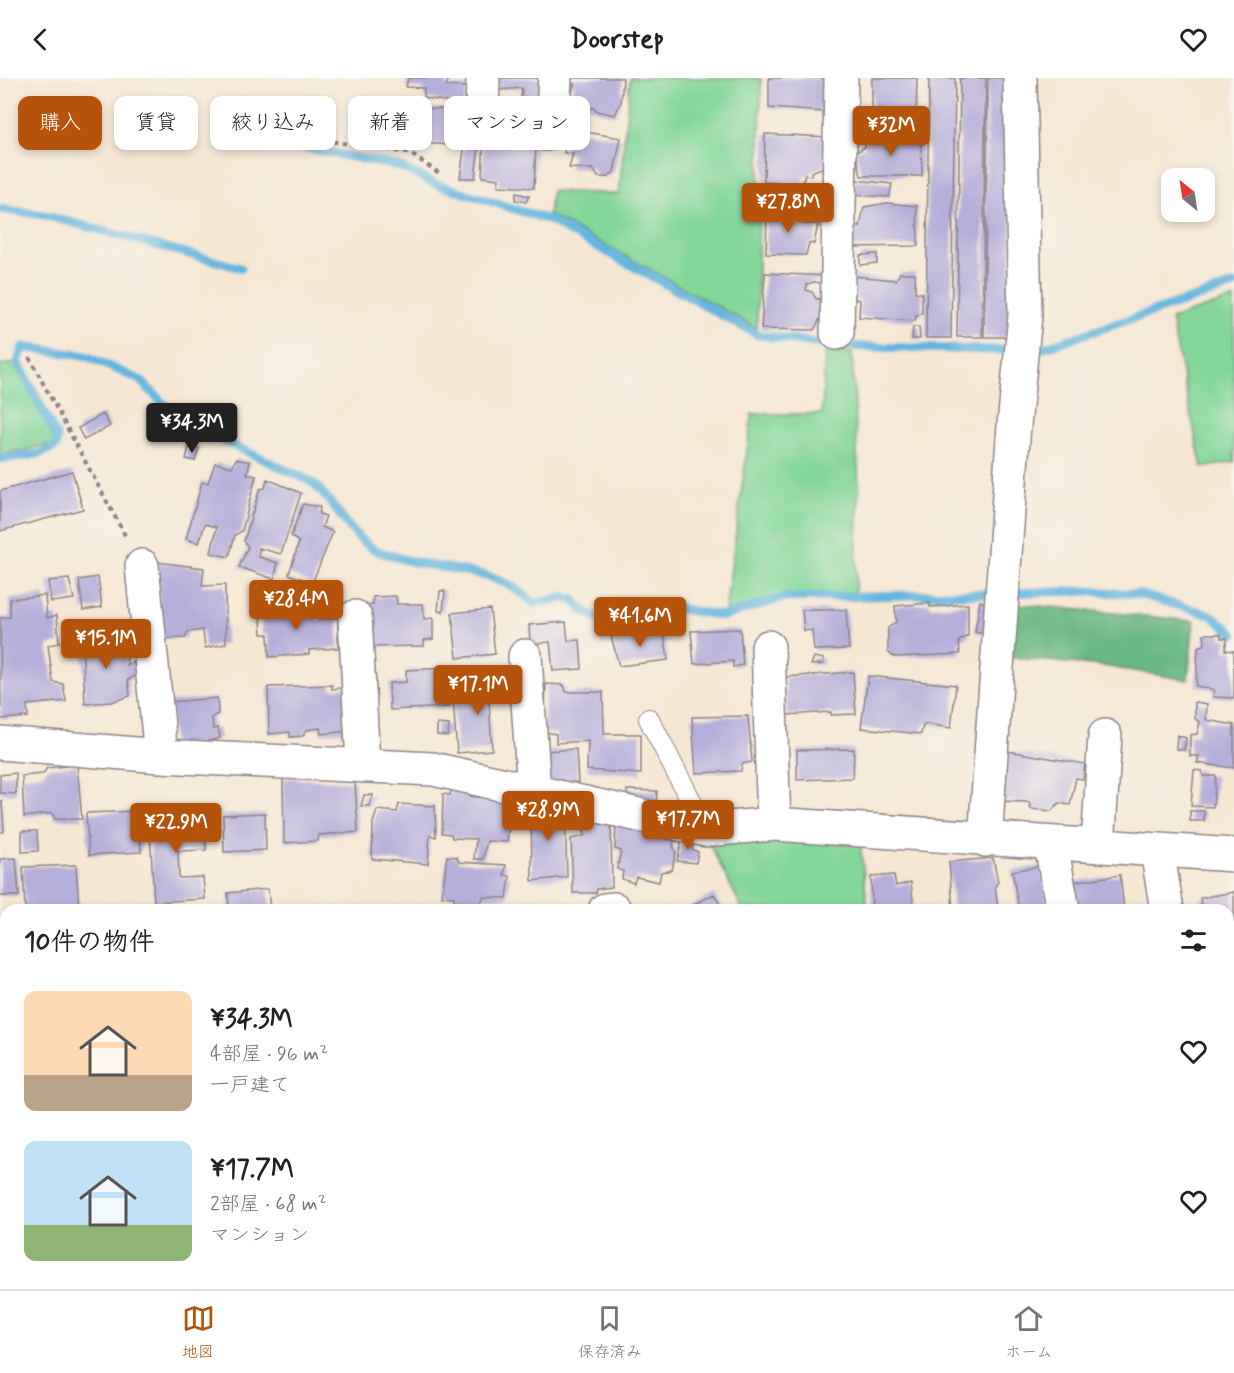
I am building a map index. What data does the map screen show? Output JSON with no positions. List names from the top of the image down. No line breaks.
{"north":"top left","page":{"header":"Doorstep","chip":["購入","賃貸","絞り込み","新着","マンション"],"price":["¥32M","¥27.8M","¥34.3M","¥28.4M","¥41.6M","¥15.1M","¥17.1M","¥28.9M","¥17.7M","¥22.9M"],"heading":"10件の物件","list":[{"name":"¥34.3M","note":"4部屋 · 96 m² · 一戸建て"},{"name":"¥17.7M","note":"2部屋 · 68 m² · マンション"}],"tabs":["地図","保存済み","ホーム"]}}
